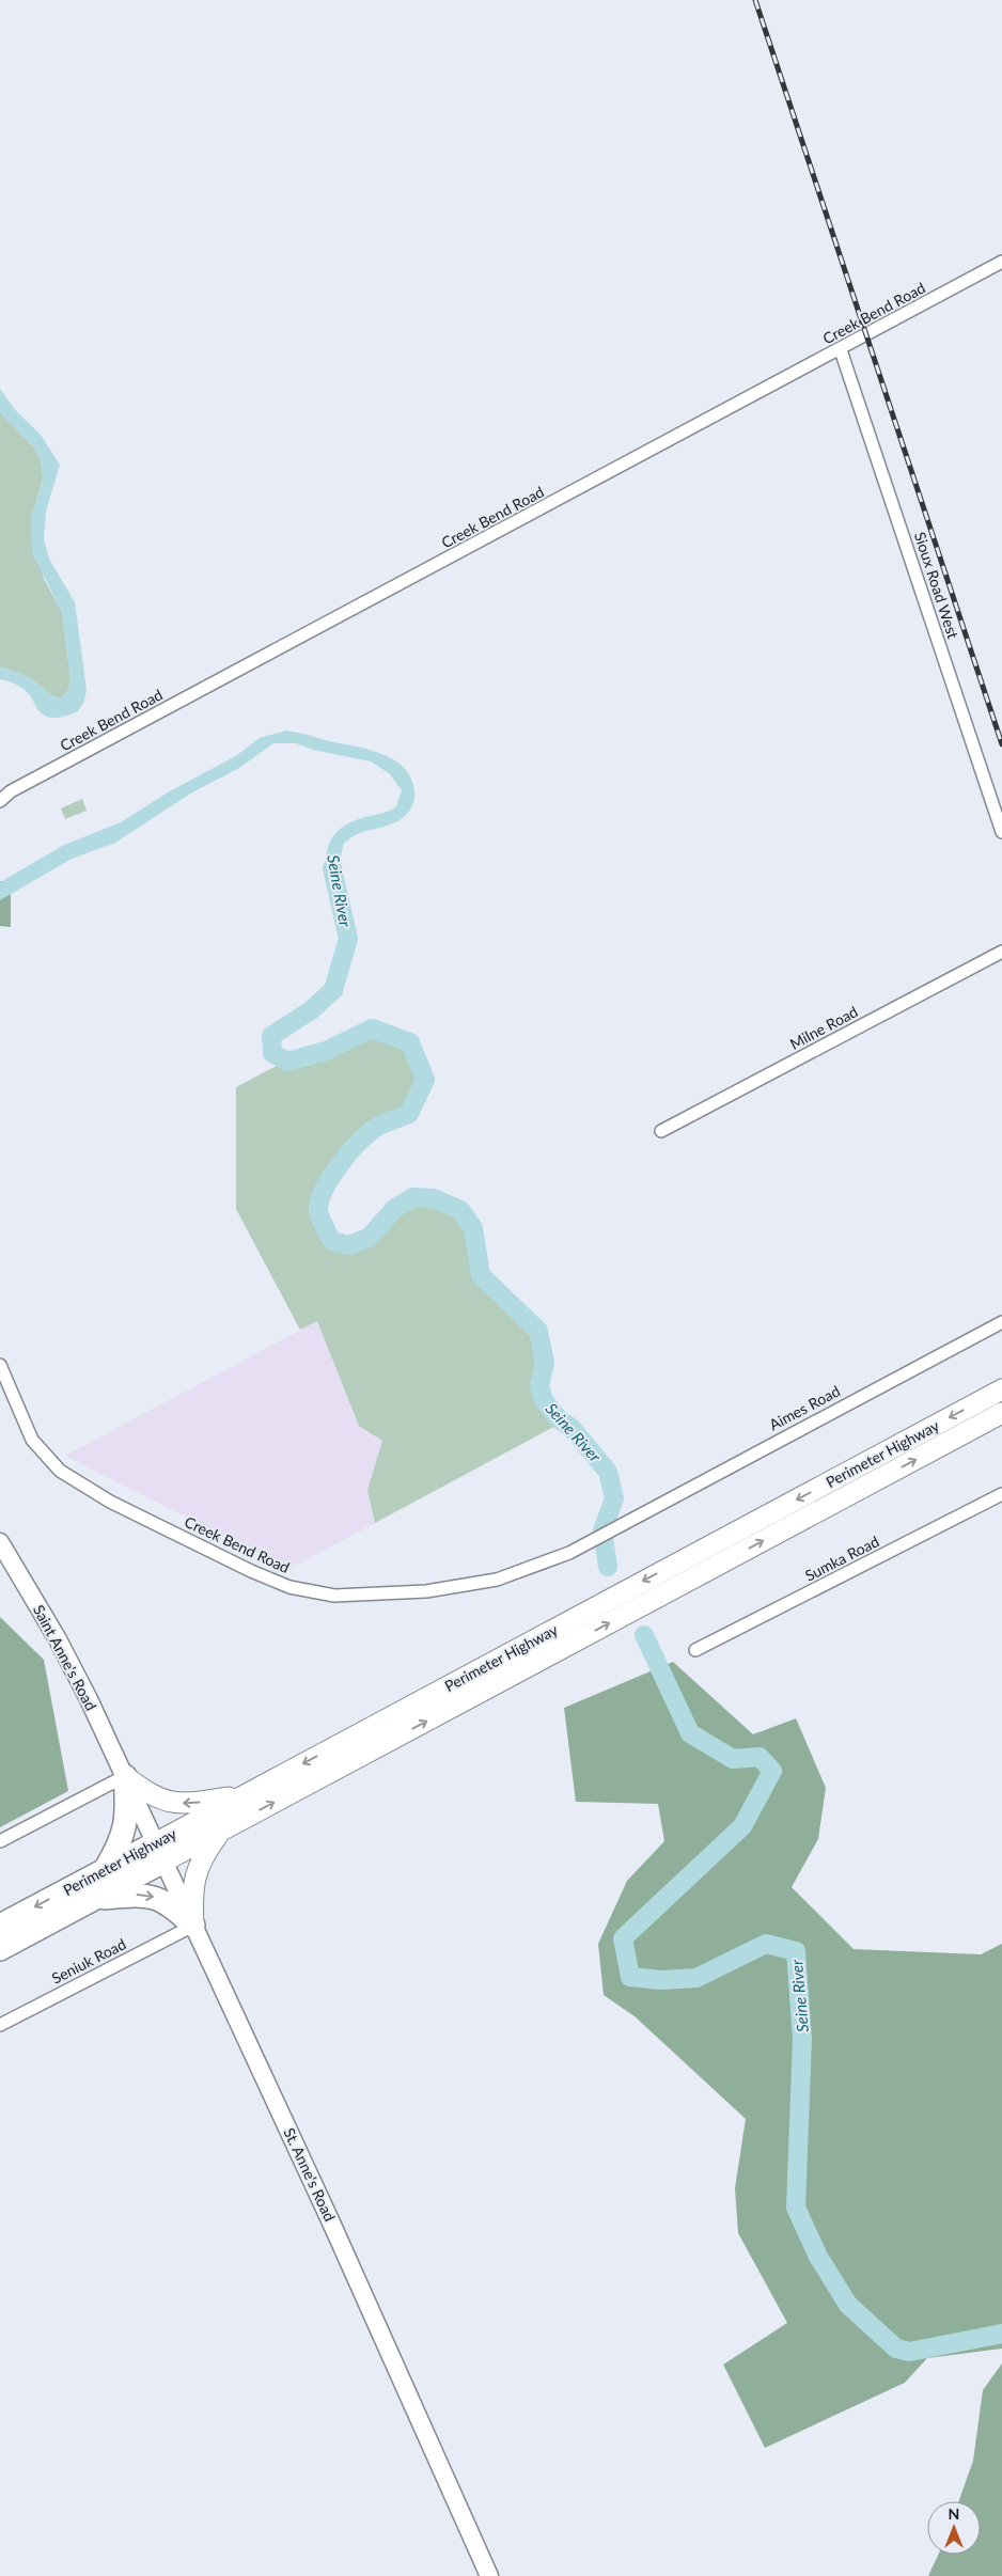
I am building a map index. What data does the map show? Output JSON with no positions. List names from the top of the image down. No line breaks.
{"streets":{"highway":["Perimeter Highway"],"main road":["Saint Anne's Road","St. Anne's Road"],"street":["Creek Bend Road","Sioux Road West","Milne Road","Aimes Road","Sumka Road","Seniuk Road"]},"crossings":[["Creek Bend Road","Sioux Road West"],["Creek Bend Road","Aimes Road"],["Perimeter Highway","St. Anne's Road"],["Saint Anne's Road","St. Anne's Road"],["Seniuk Road","St. Anne's Road"]],"water":["Seine River"],"north":"top"}
